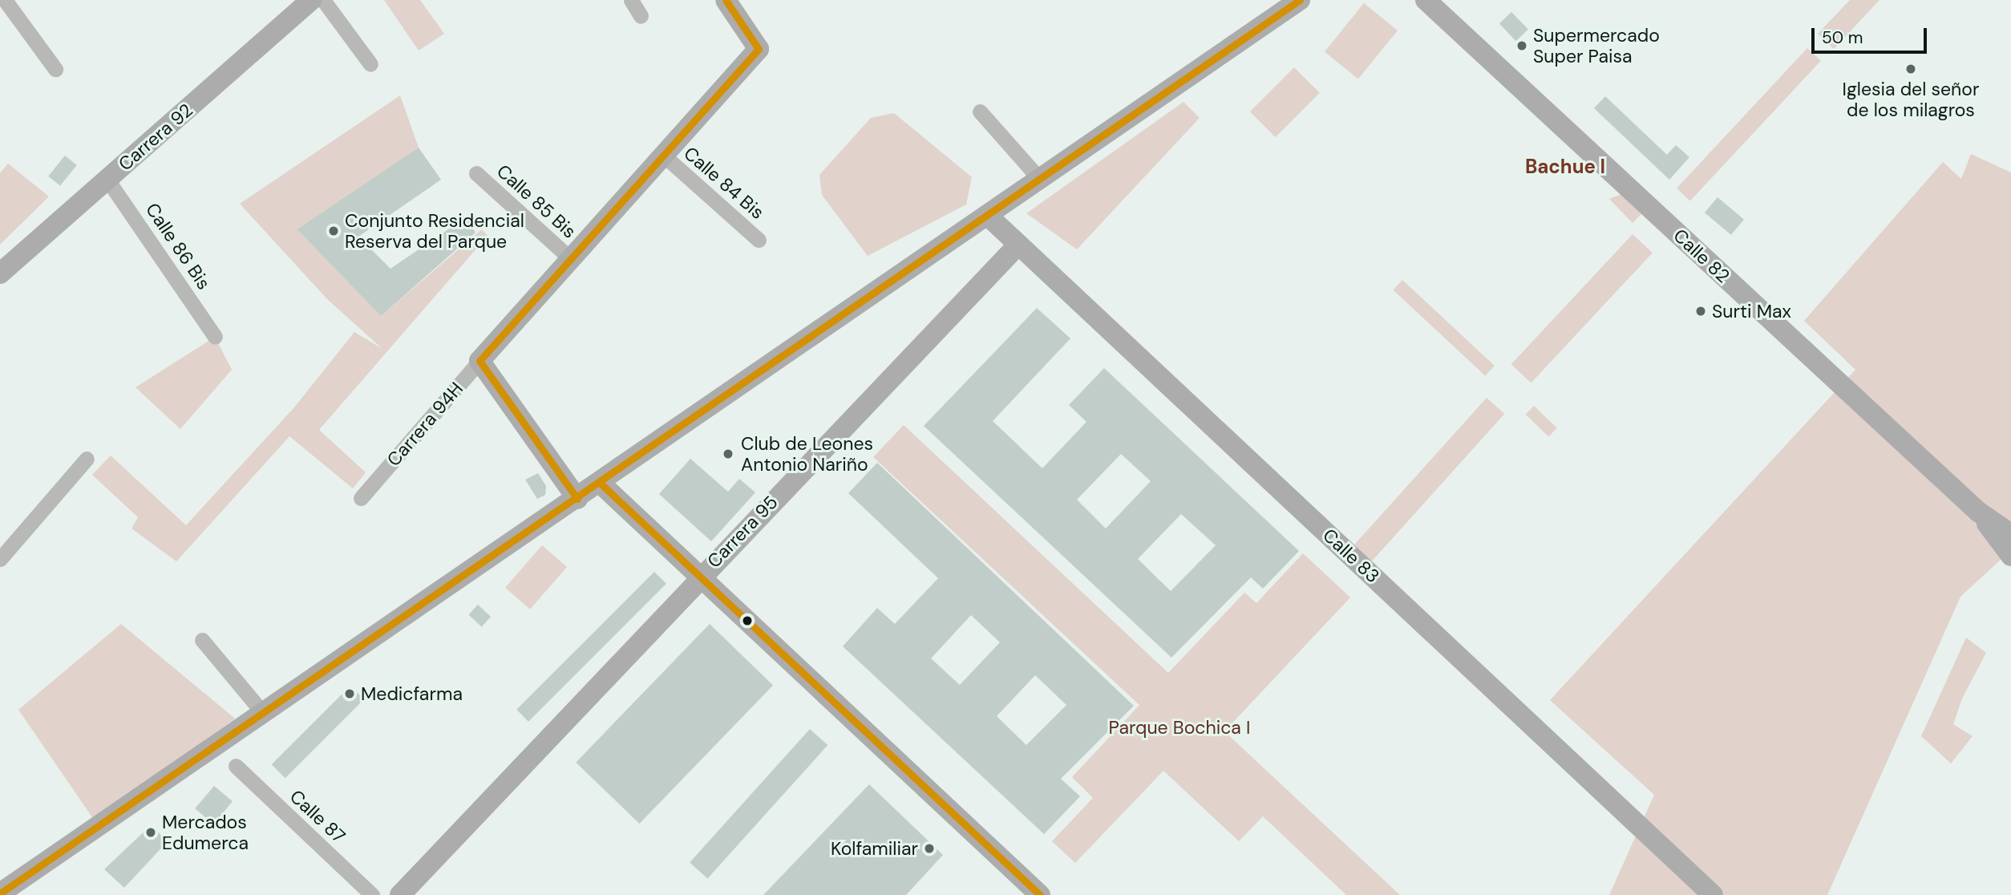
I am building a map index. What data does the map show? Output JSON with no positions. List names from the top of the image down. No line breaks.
{"streets":{"street":["Carrera 92","Calle 84 Bis","Calle 85 Bis","Calle 86 Bis","Calle 82","Carrera 94H","Carrera 95","Calle 83","Calle 87"]},"crossings":[["Carrera 92","Calle 86 Bis"],["Calle 84 Bis","Carrera 94H"],["Calle 85 Bis","Carrera 94H"],["Carrera 95","Calle 83"]],"districts":["Bachue I"],"parks":["Parque Bochica I"],"places":["Supermercado Super Paisa","Iglesia del señor de los milagros","Conjunto Residencial Reserva del Parque","Surti Max","Club de Leones Antonio Nariño","Medicfarma","Mercados Edumerca","Kolfamiliar"],"scale_bar":"50 m"}
